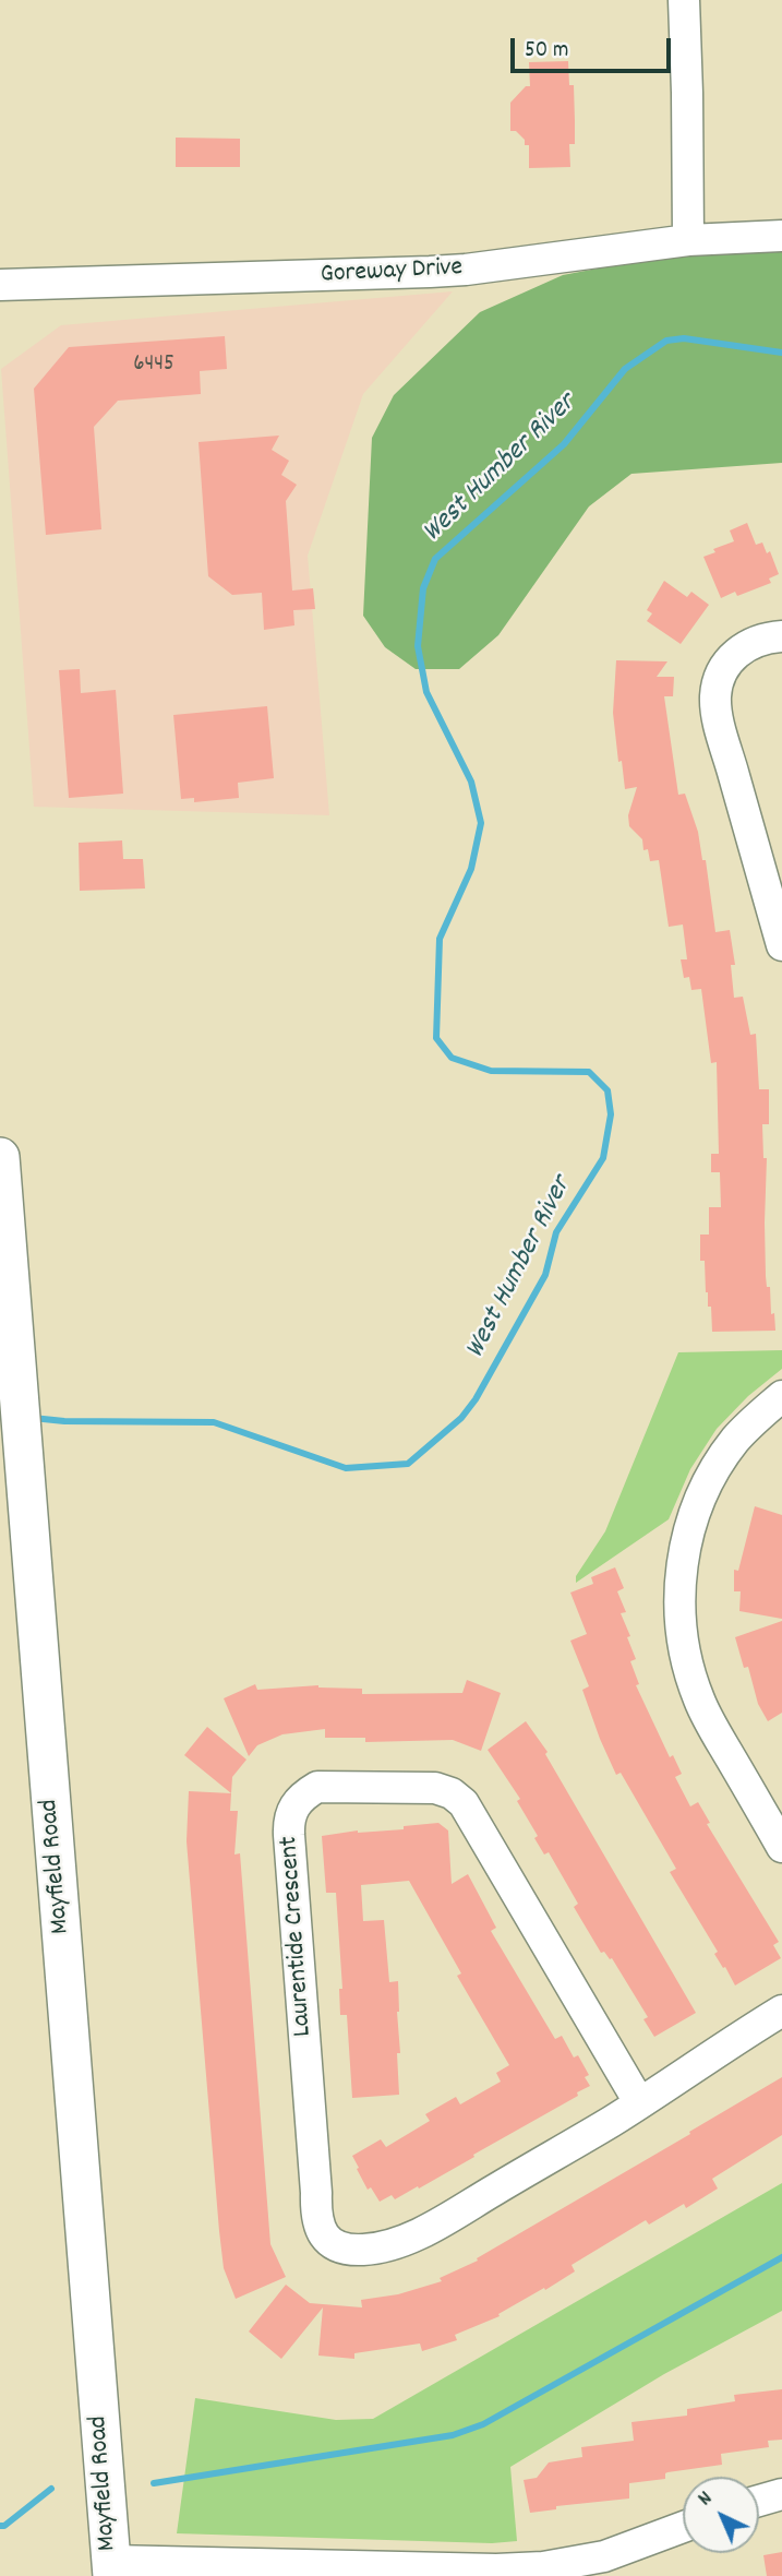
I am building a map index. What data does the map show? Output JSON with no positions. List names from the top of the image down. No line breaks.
{"streets":{"main road":["Mayfield Road"],"street":["Goreway Drive","Laurentide Crescent"]},"water":["West Humber River"],"house_numbers":["6445"],"scale_bar":"50 m","north":"top left"}
